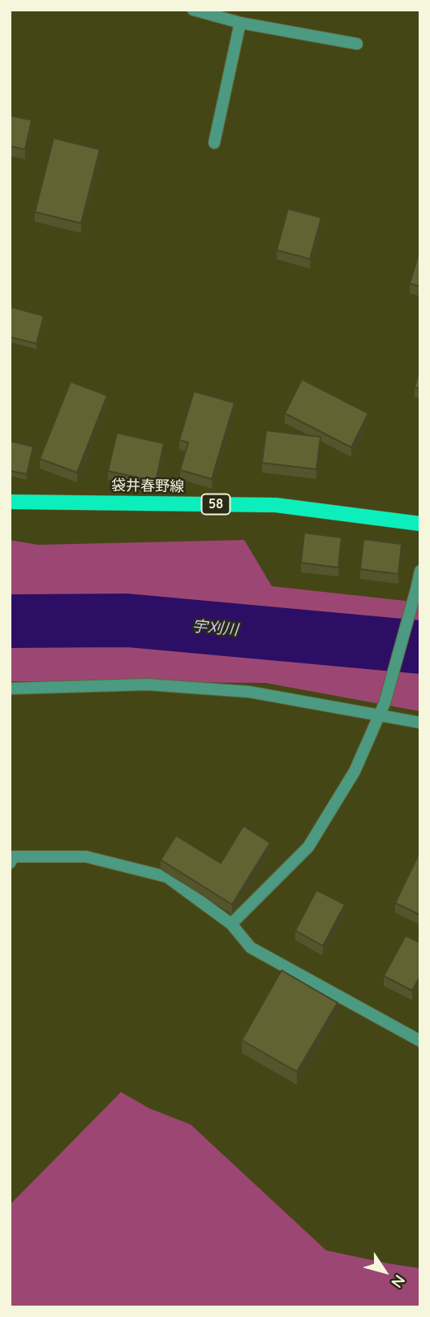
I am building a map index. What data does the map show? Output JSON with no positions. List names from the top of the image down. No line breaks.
{"streets":{"main road":["袋井春野線","58"]},"water":["宇刈川"],"north":"bottom right"}
